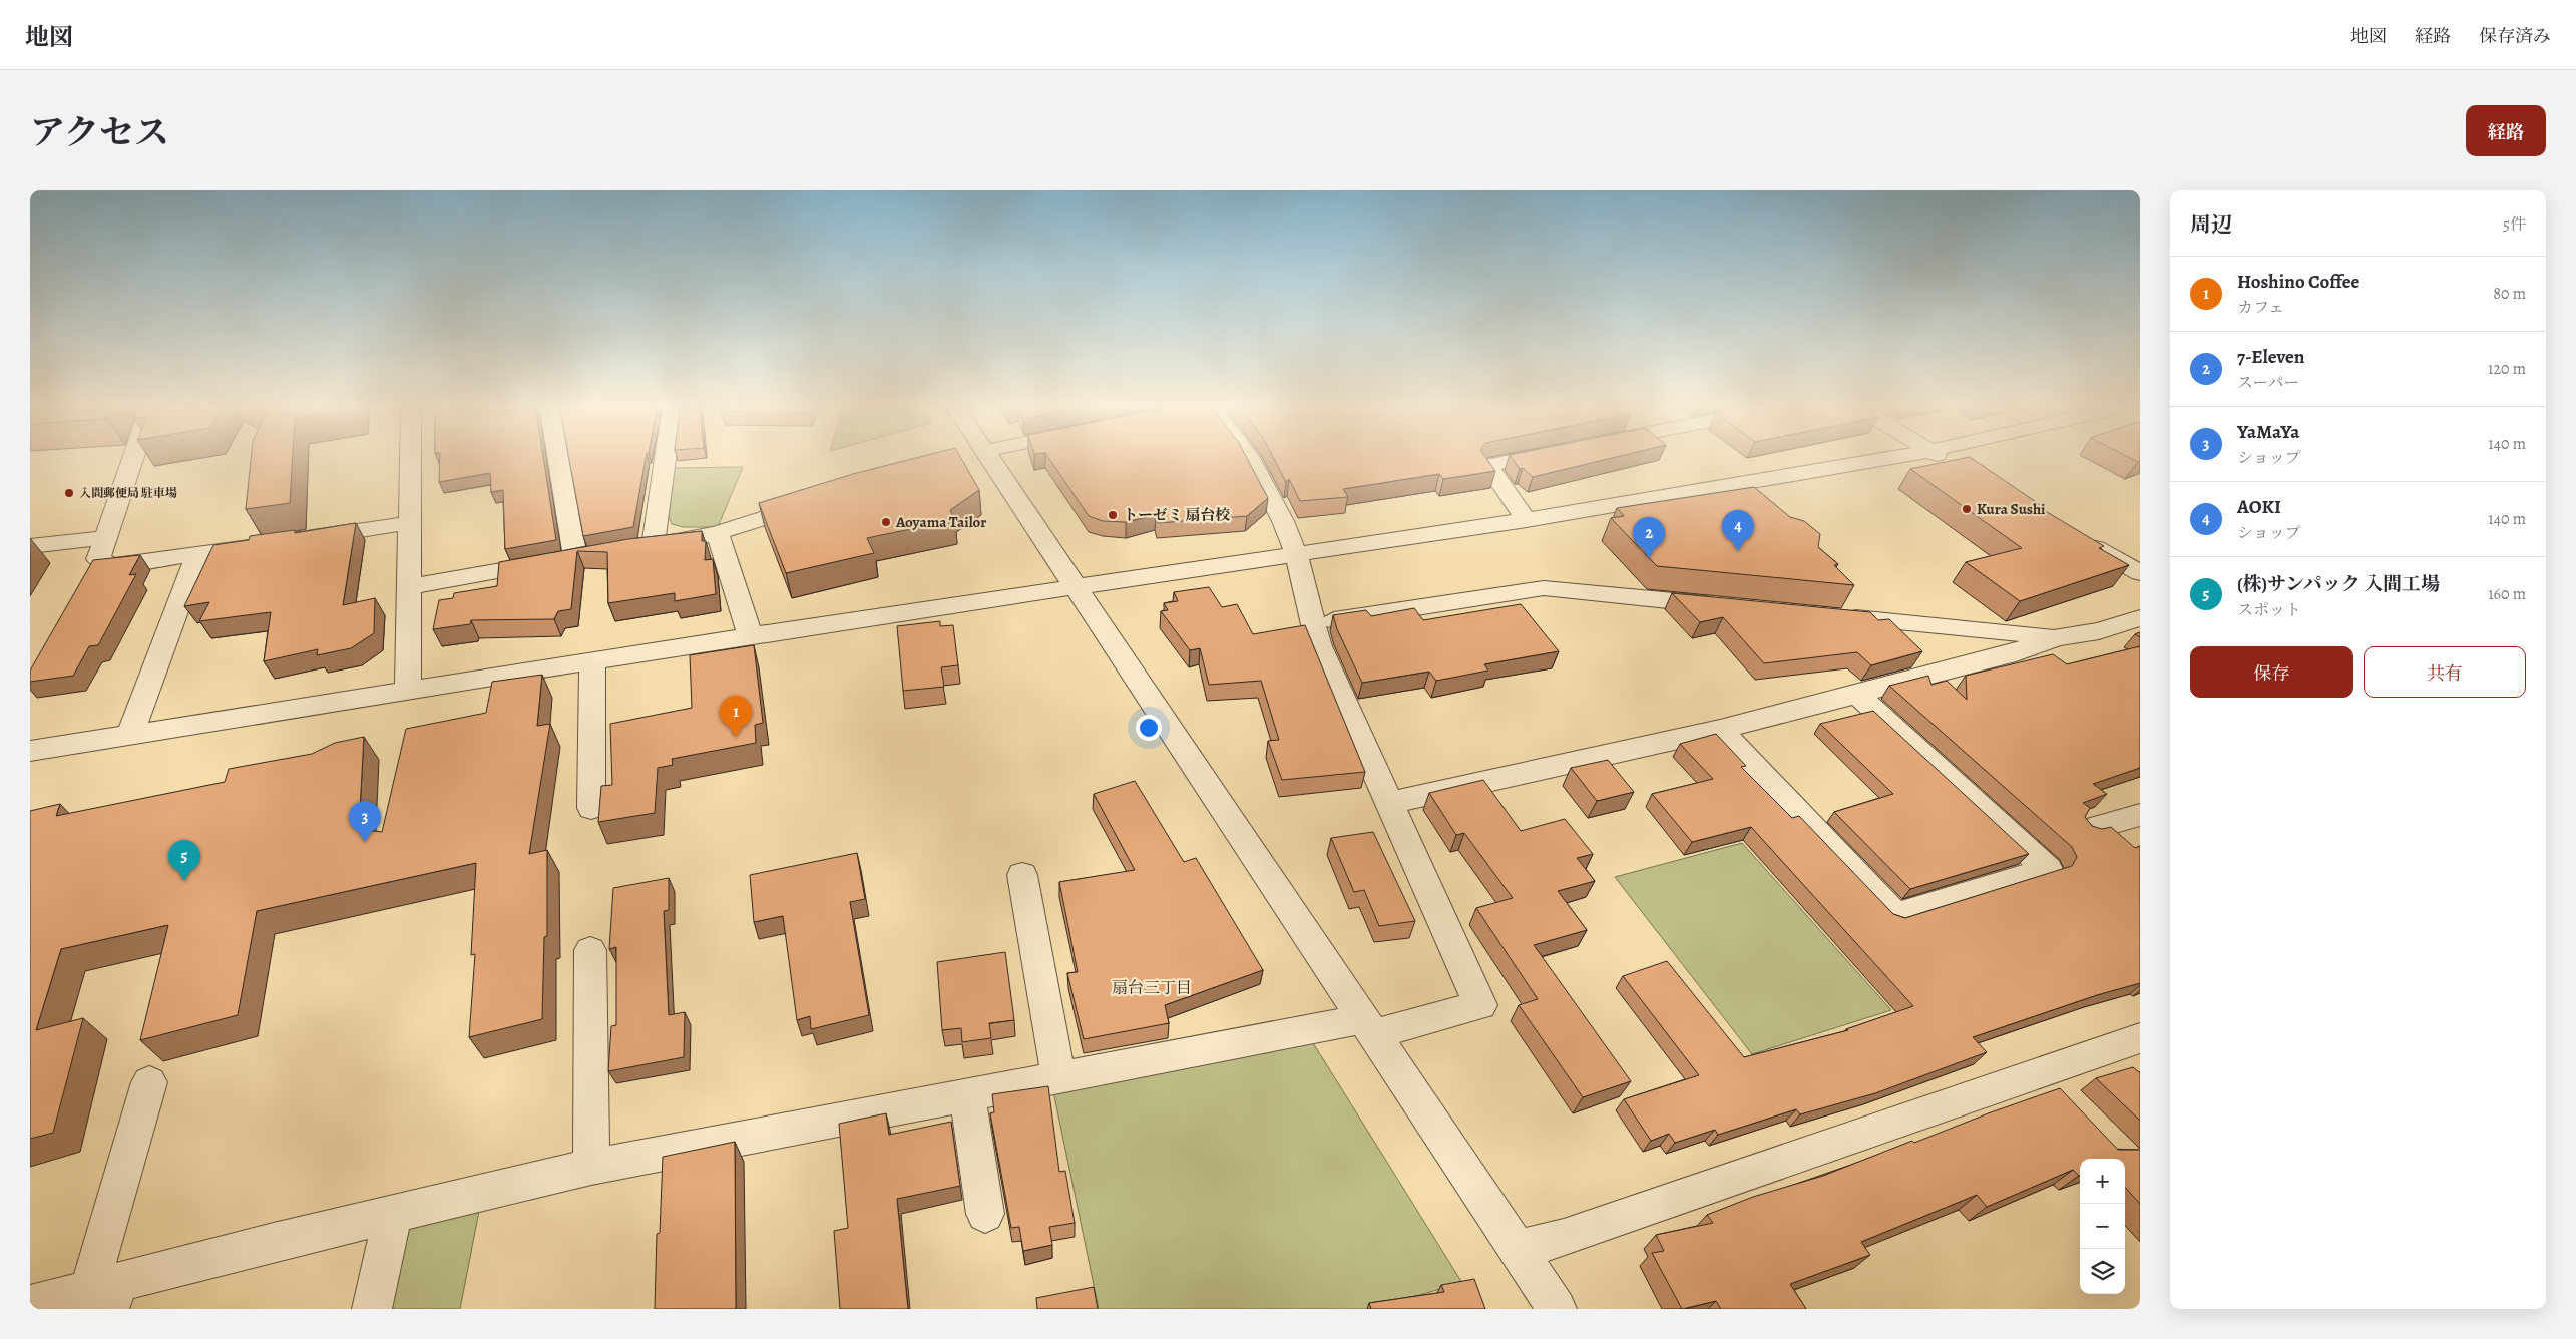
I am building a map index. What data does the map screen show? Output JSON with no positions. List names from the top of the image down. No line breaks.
{"districts":["扇台三丁目"],"places":["入間郵便局 駐車場","Kura Sushi","トーゼミ 扇台校","Aoyama Tailor"],"page":{"header":"地図","nav":["地図","経路","保存済み"],"title":"アクセス","buttons":["経路",["保存","共有"]],"heading":["周辺","5件"],"list":[{"mark":"1","name":"Hoshino Coffee","note":"カフェ","value":"80 m"},{"mark":"2","name":"7-Eleven","note":"スーパー","value":"120 m"},{"mark":"3","name":"YaMaYa","note":"ショップ","value":"140 m"},{"mark":"4","name":"AOKI","note":"ショップ","value":"140 m"},{"mark":"5","name":"(株)サンパック 入間工場","note":"スポット","value":"160 m"}],"pins":["4","2","1","3","5"],"map_buttons":["+","−"]}}
